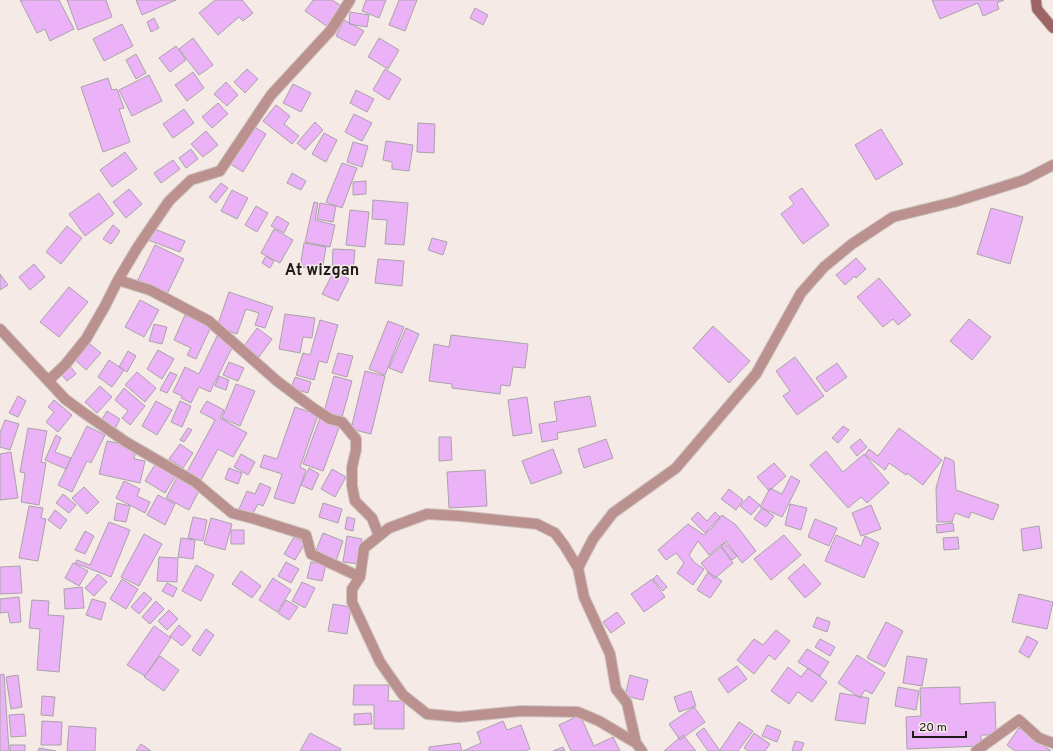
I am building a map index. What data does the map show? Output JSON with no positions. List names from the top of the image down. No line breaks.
{"districts":["At wizgan"],"scale_bar":"20 m"}
